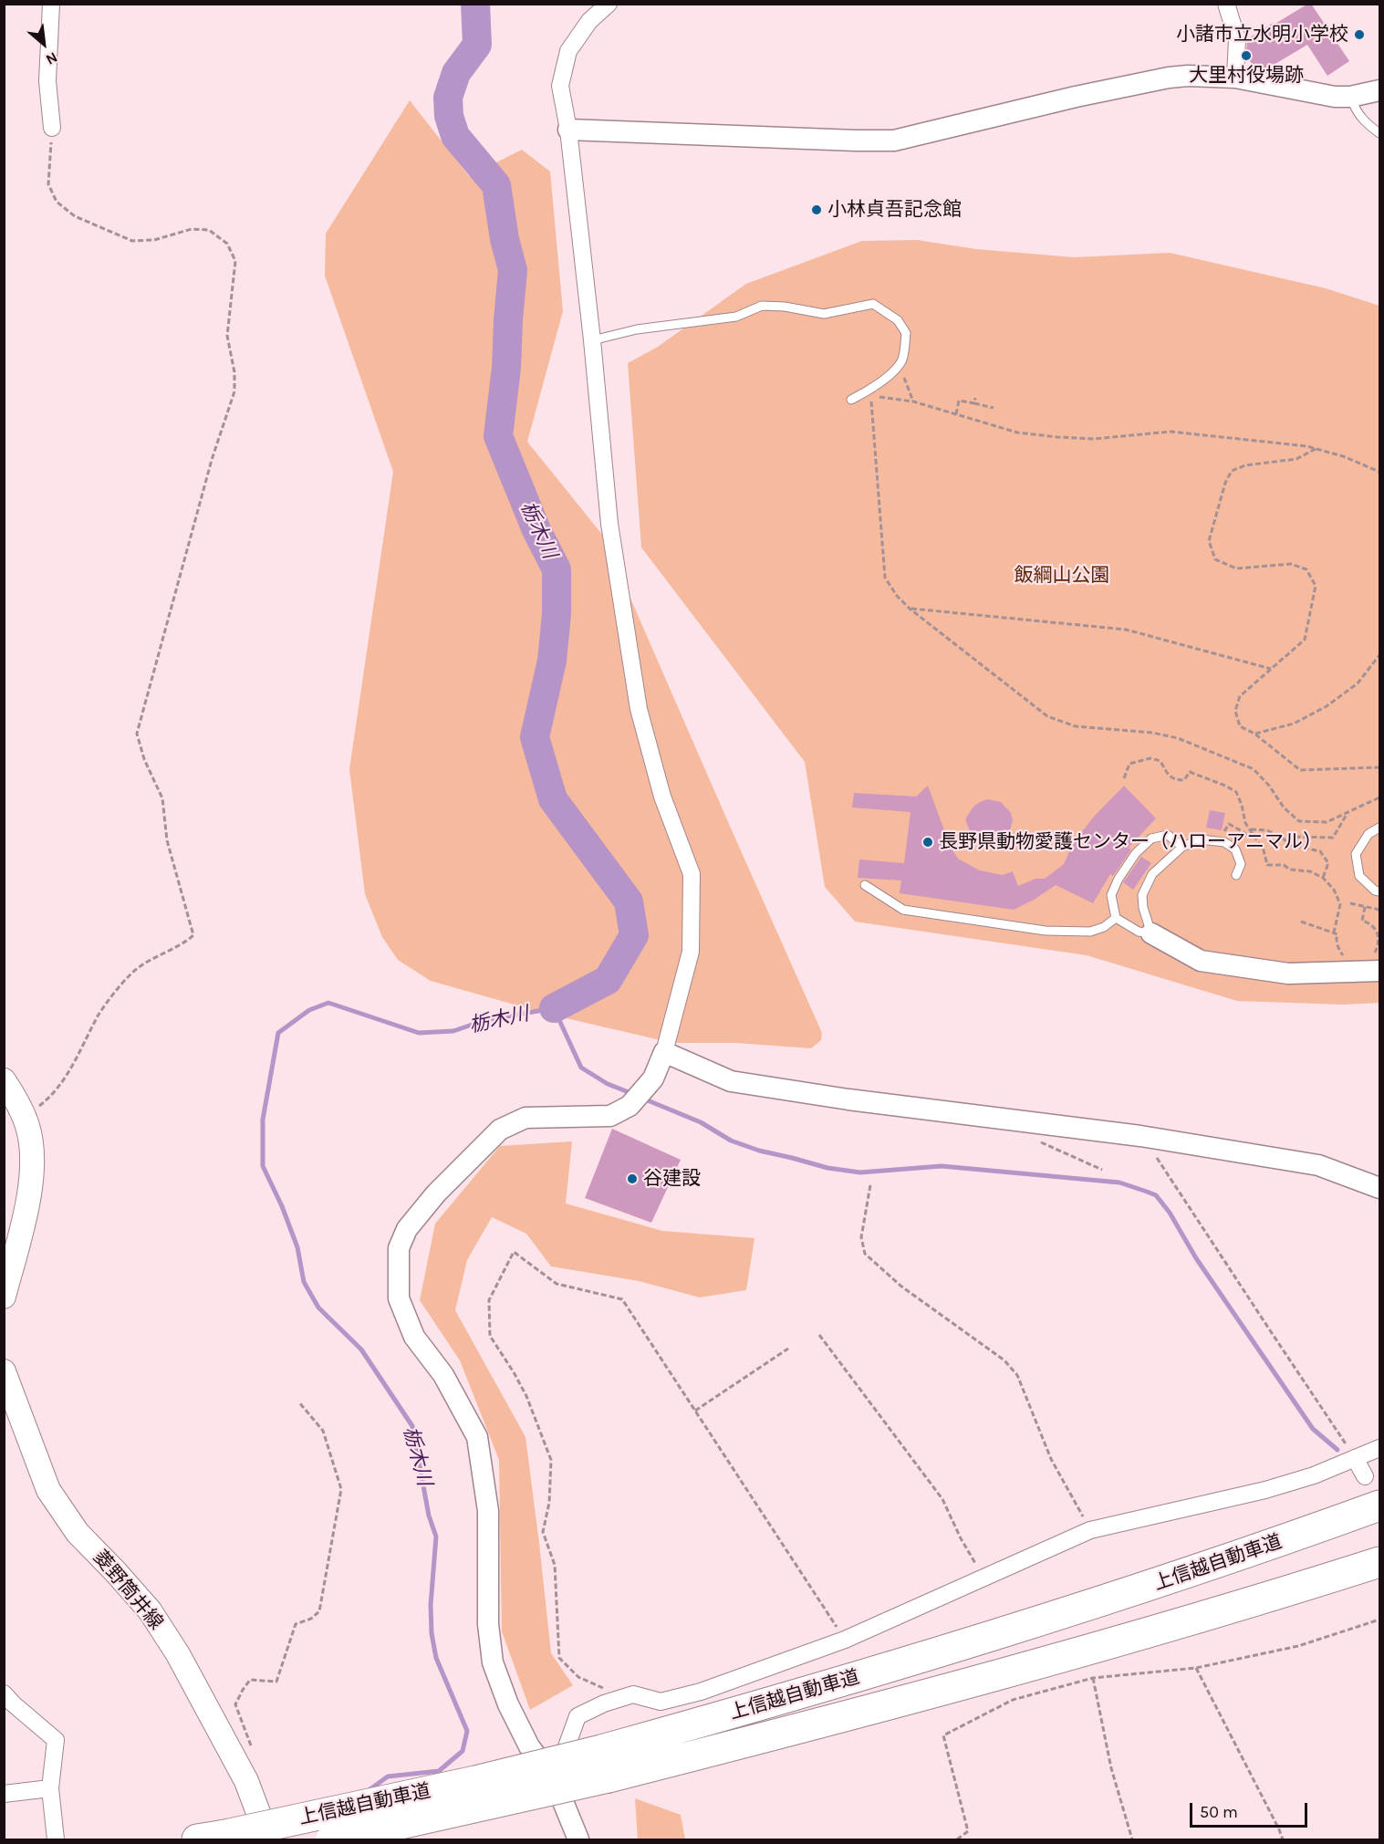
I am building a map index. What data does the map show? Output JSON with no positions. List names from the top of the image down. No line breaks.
{"streets":{"highway":["上信越自動車道"],"main road":["菱野筒井線"]},"water":["栃木川"],"parks":["飯綱山公園"],"places":["小諸市立水明小学校","大里村役場跡","小林貞吾記念館","長野県動物愛護センター（ハローアニマル）","谷建設"],"scale_bar":"50 m","north":"bottom right"}
